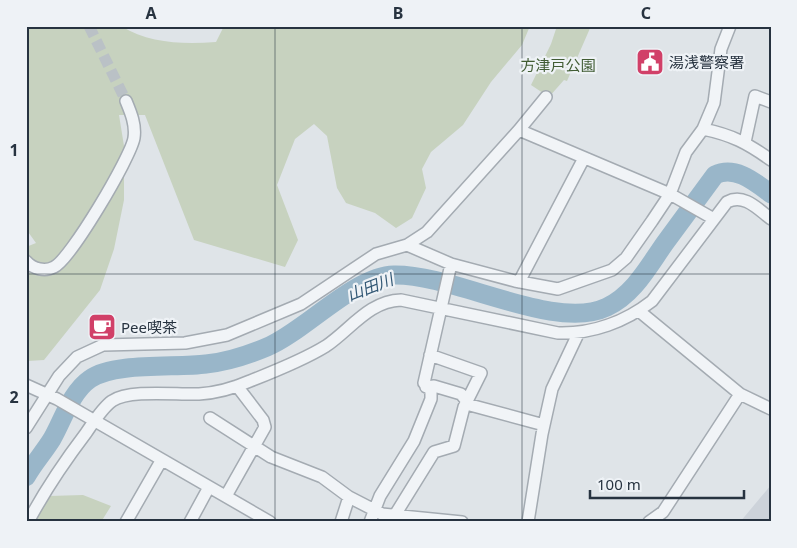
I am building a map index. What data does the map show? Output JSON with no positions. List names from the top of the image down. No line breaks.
{"water":["山田川"],"parks":["方津戸公園"],"places":{"public building":["湯浅警察署"],"cafe":["Pee喫茶"]},"scale_bar":"100 m","grid":{"columns":["A","B","C"],"rows":["1","2"]}}
